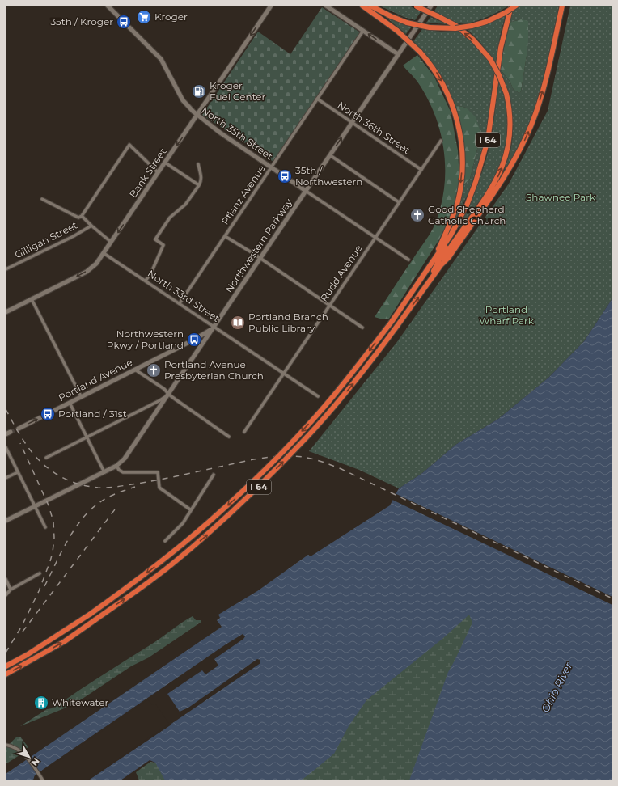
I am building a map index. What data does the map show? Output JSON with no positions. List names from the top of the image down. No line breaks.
{"streets":{"highway":["I 64"],"street":["North 36th Street","North 35th Street","Bank Street","Pflanz Avenue","Gilligan Street","Northwestern Parkway","Rudd Avenue","North 33rd Street","Portland Avenue"]},"crossings":[["North 36th Street","Pflanz Avenue"],["North 36th Street","Northwestern Parkway"],["North 36th Street","Rudd Avenue"],["North 35th Street","Bank Street"],["North 35th Street","Pflanz Avenue"],["North 35th Street","Northwestern Parkway"],["Bank Street","Gilligan Street"],["Bank Street","North 33rd Street"],["Pflanz Avenue","North 33rd Street"],["Northwestern Parkway","North 33rd Street"],["Northwestern Parkway","Portland Avenue"],["Rudd Avenue","North 33rd Street"],["North 33rd Street","Portland Avenue"]],"one_way":["Bank Street"],"water":["Ohio River"],"parks":["Shawnee Park","Portland Wharf Park"],"places":{"supermarket":["Kroger"],"bus stop":["35th / Kroger","35th / Northwestern","Northwestern Pkwy / Portland","Portland / 31st"],"fuel station":["Kroger Fuel Center"],"church":["Good Shepherd Catholic Church","Portland Avenue Presbyterian Church"],"library":["Portland Branch Public Library"],"building":["Whitewater"]},"north":"bottom right"}
